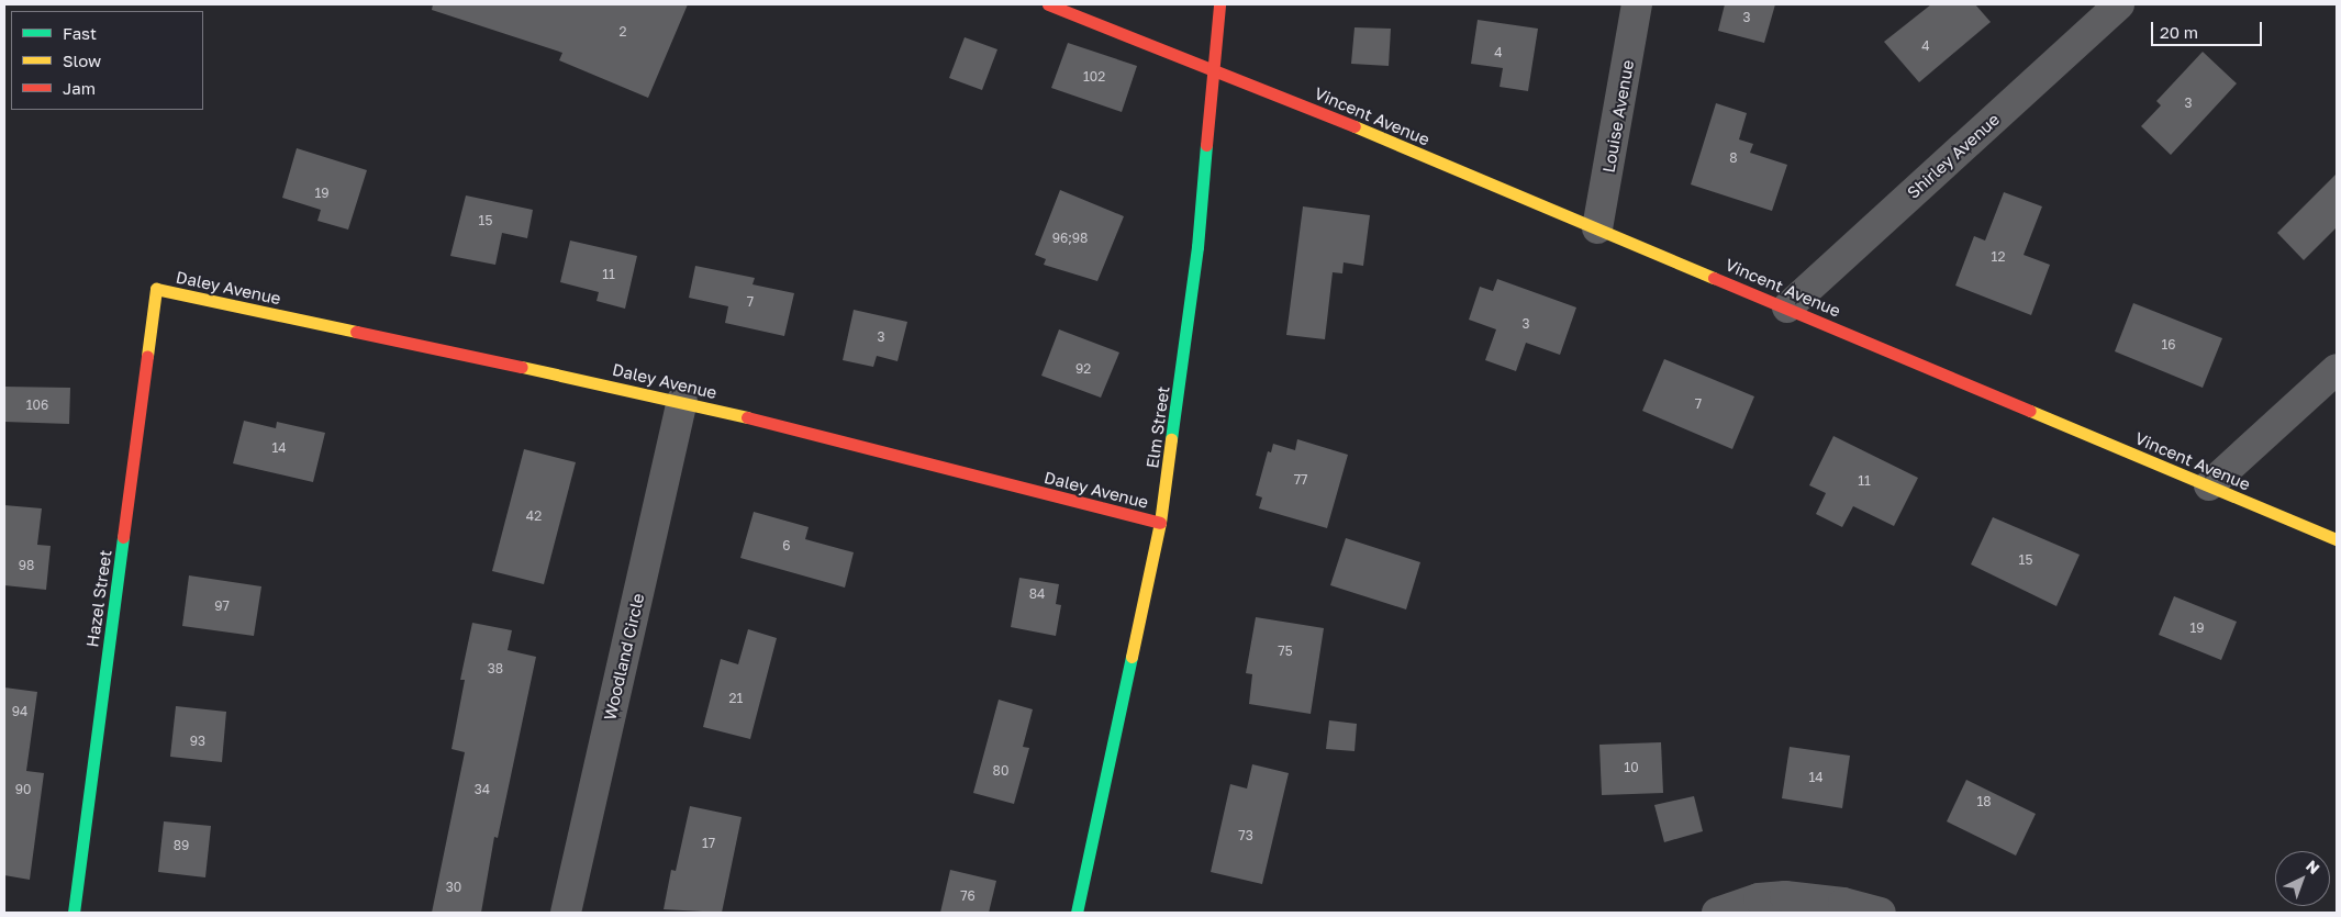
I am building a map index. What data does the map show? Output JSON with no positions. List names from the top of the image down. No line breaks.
{"streets":{"street":["Vincent Avenue","Louise Avenue","Shirley Avenue","Daley Avenue","Elm Street","Hazel Street","Woodland Circle"]},"crossings":[["Vincent Avenue","Louise Avenue"],["Vincent Avenue","Shirley Avenue"],["Vincent Avenue","Elm Street"],["Daley Avenue","Elm Street"],["Daley Avenue","Hazel Street"],["Daley Avenue","Woodland Circle"]],"house_numbers":["3","2","4","4","102","3","8","19","15","96;98","12","11","7","3","3","16","92","7","106","14","77","11","42","6","15","98","84","97","19","75","38","21","94","93","10","80","14","90","34","18","73","17","89","30","76"],"legend":["Fast","Slow","Jam"],"scale_bar":"20 m","north":"top right"}
